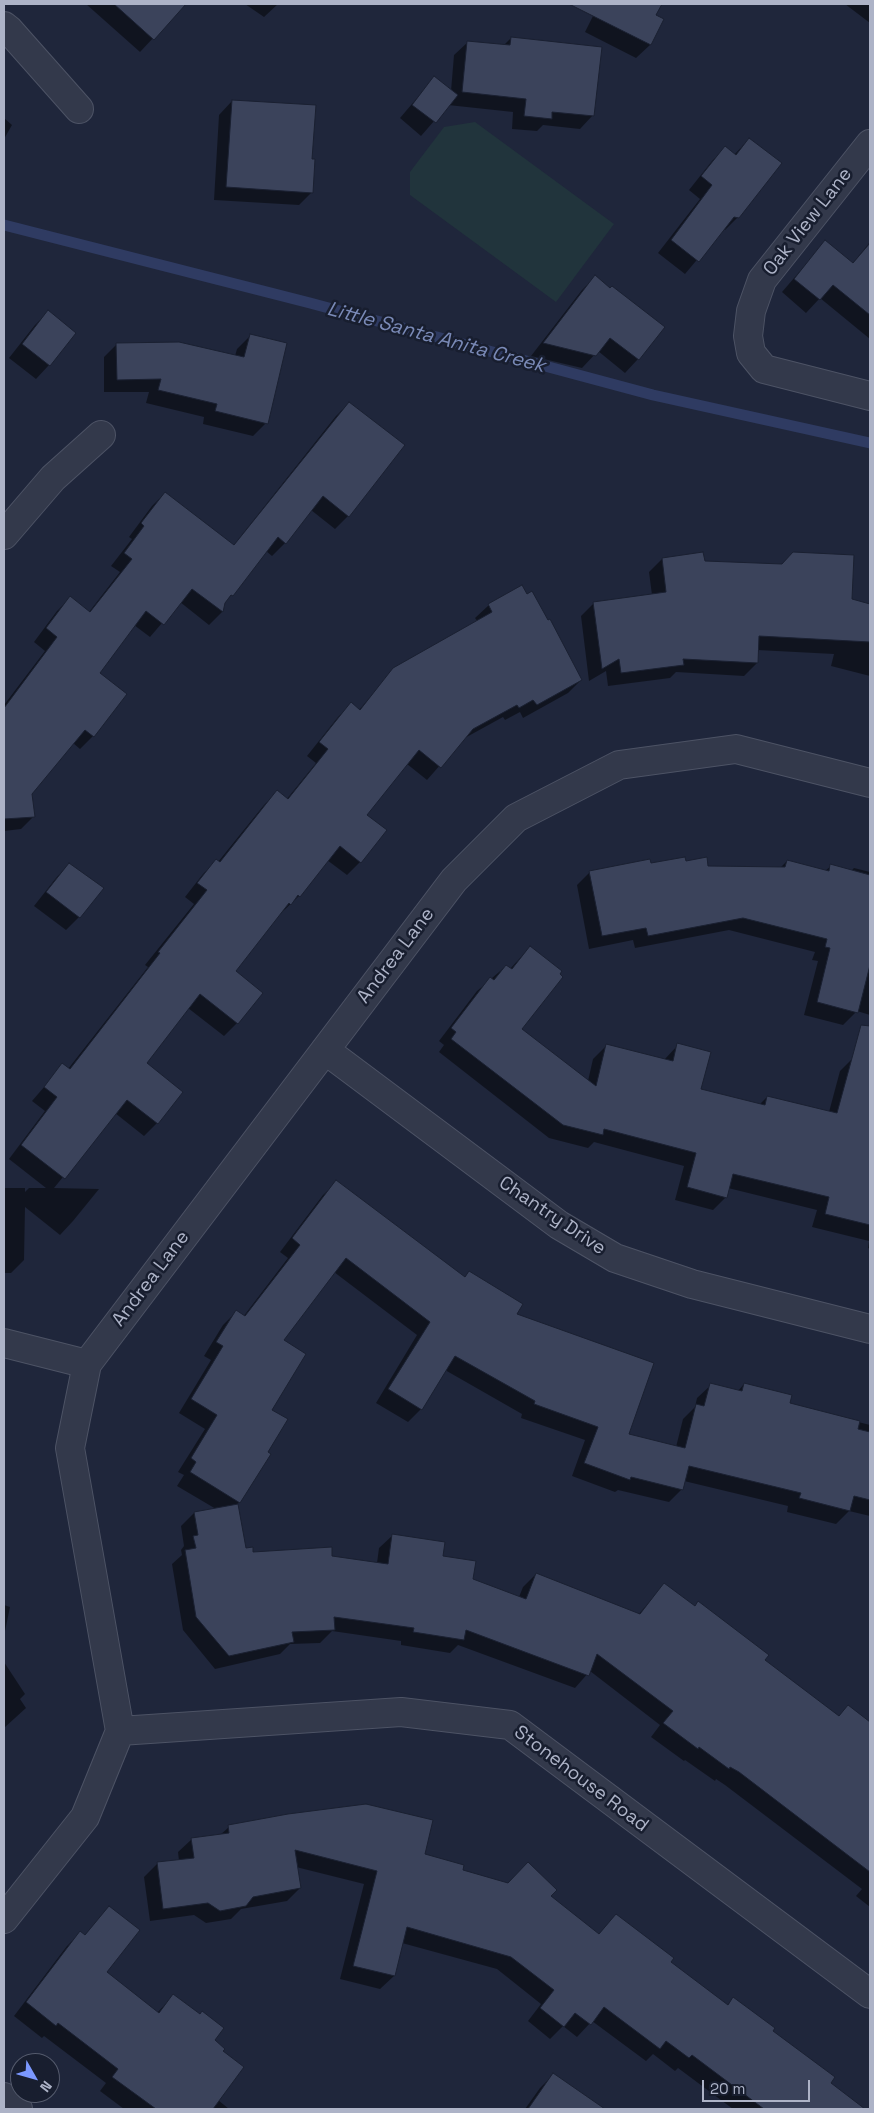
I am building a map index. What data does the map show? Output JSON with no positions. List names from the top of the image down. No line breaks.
{"streets":{"street":["Oak View Lane","Andrea Lane","Chantry Drive","Stonehouse Road"]},"crossings":[["Andrea Lane","Chantry Drive"],["Andrea Lane","Stonehouse Road"]],"water":["Little Santa Anita Creek"],"scale_bar":"20 m","north":"bottom right"}
